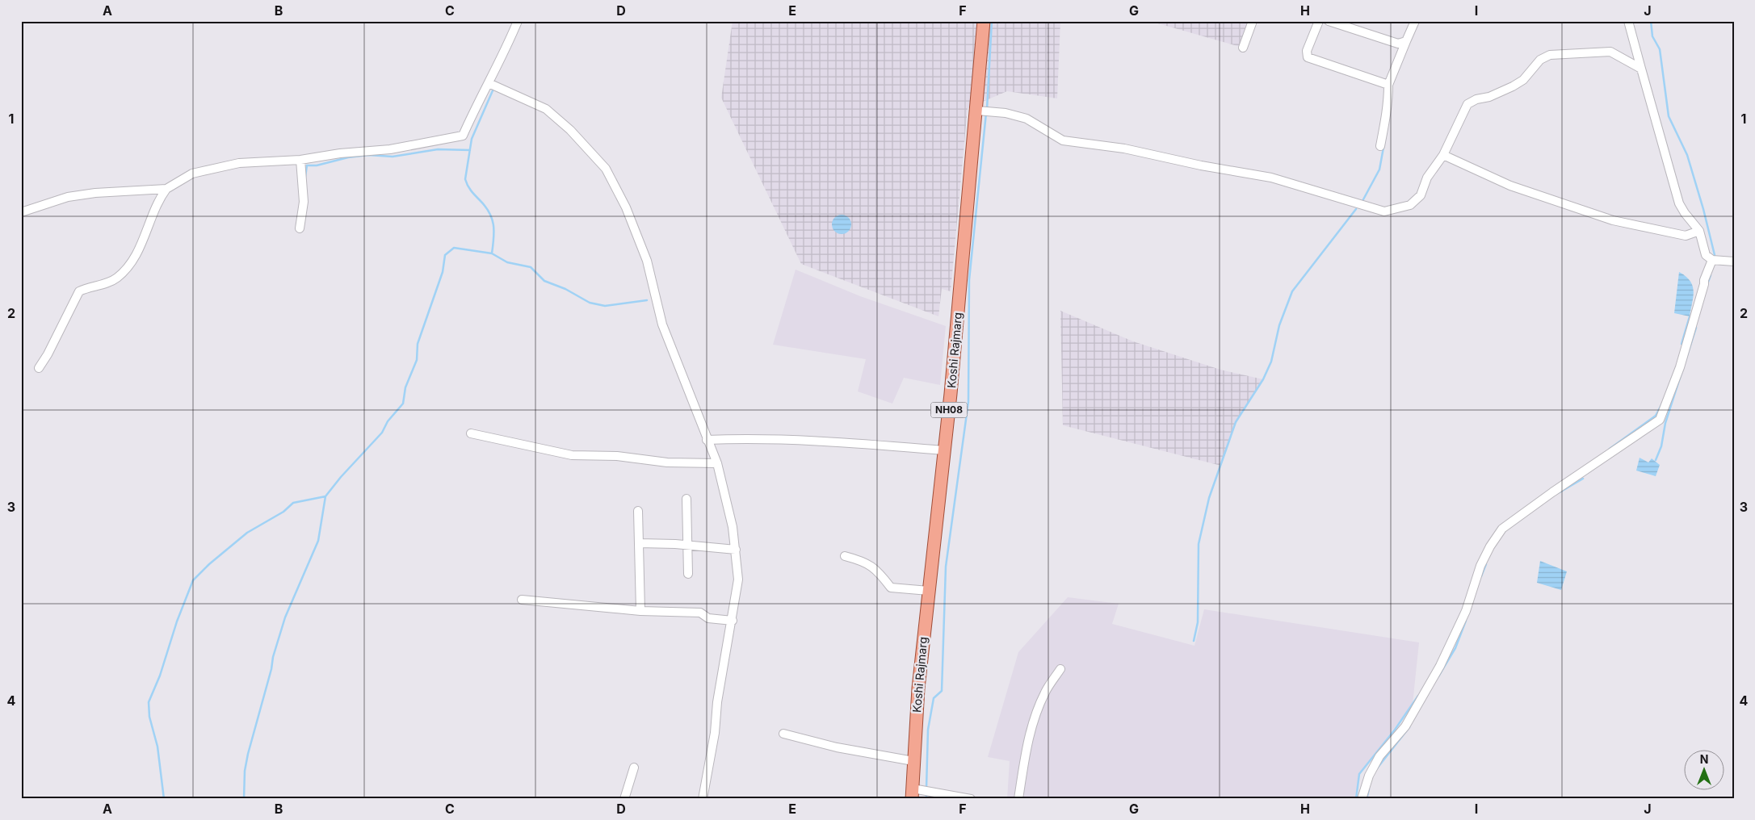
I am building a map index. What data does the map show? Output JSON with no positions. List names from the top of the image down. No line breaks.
{"streets":{"main road":["Koshi Rajmarg","NH08"]},"north":"top","grid":{"columns":["A","B","C","D","E","F","G","H","I","J"],"rows":["1","2","3","4"]}}
